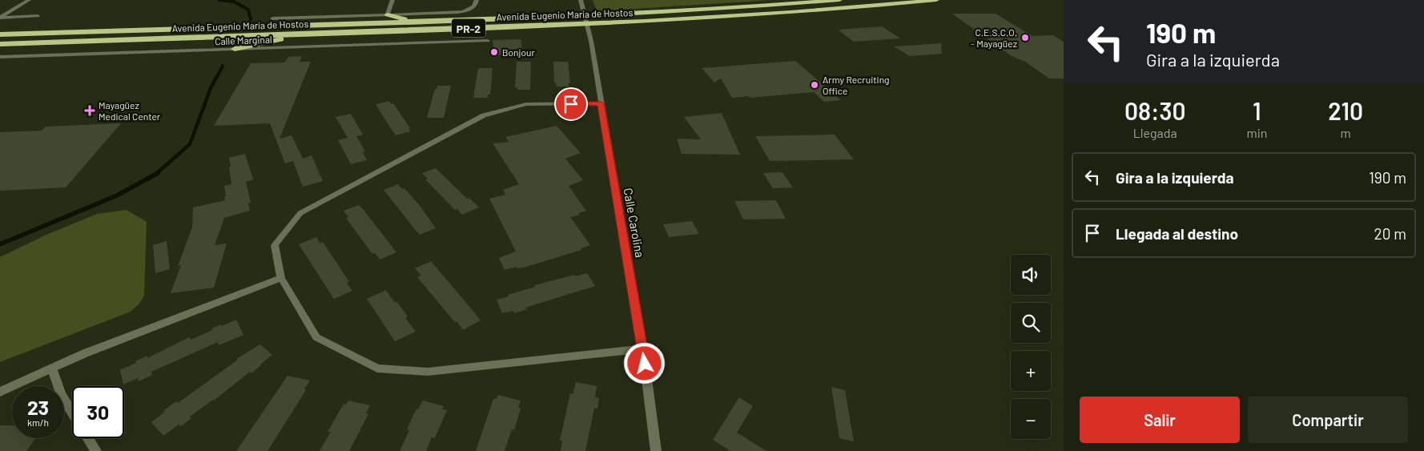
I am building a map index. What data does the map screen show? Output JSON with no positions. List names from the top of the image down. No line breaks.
{"streets":{"highway":["Avenida Eugenio María de Hostos","PR-2"],"street":["Calle Marginal","Calle Carolina"]},"crossings":[["Avenida Eugenio María de Hostos","Calle Carolina"]],"places":{"other":["C.E.S.C.O. - Mayagüez","Bonjour","Army Recruiting Office"],"health":["Mayagüez Medical Center"]},"page":{"turn":["190 m","Gira a la izquierda"],"eta":["08:30","Llegada","1","min","210","m"],"list":[{"name":"Gira a la izquierda","value":"190 m"},{"name":"Llegada al destino","value":"20 m"}],"map_buttons":["+","−"],"speed":"23 km/h","limit":"30","buttons":["Salir","Compartir"]}}
